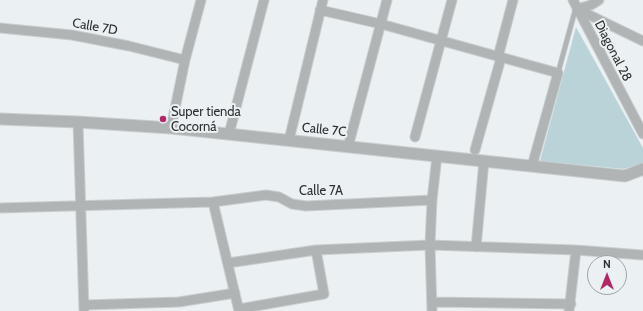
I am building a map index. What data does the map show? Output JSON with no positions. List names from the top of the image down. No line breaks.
{"streets":{"street":["Calle 7D","Diagonal 28","Calle 7C","Calle 7A"]},"places":["Super tienda Cocorná"],"north":"top"}
